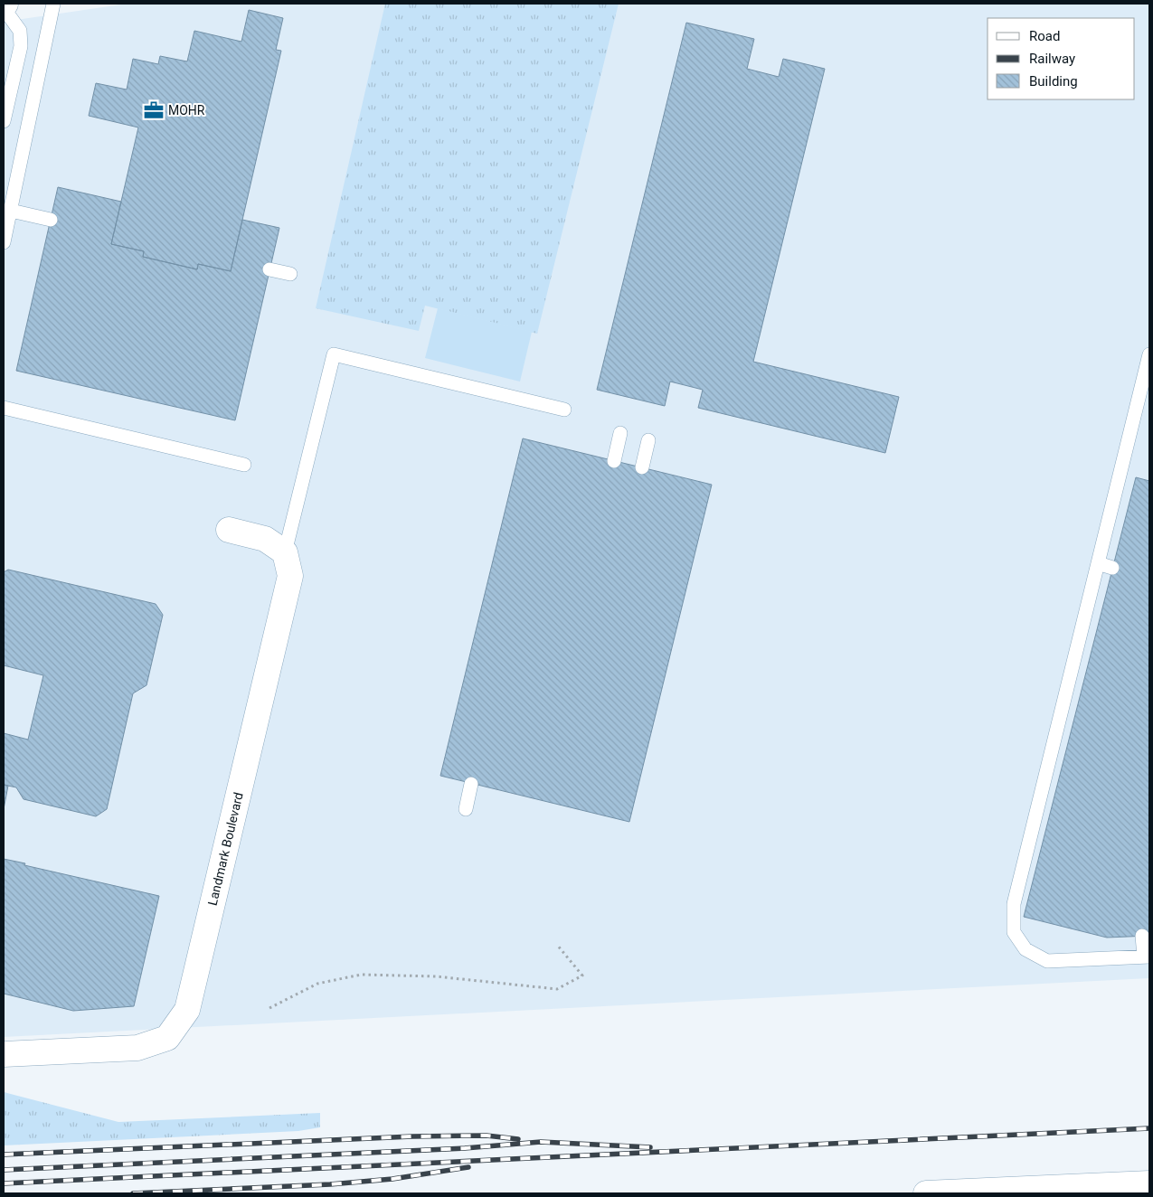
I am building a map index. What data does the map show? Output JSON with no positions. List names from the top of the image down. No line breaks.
{"streets":{"street":["Landmark Boulevard"]},"places":{"office":["MOHR"]},"legend":["Road","Railway","Building"]}
